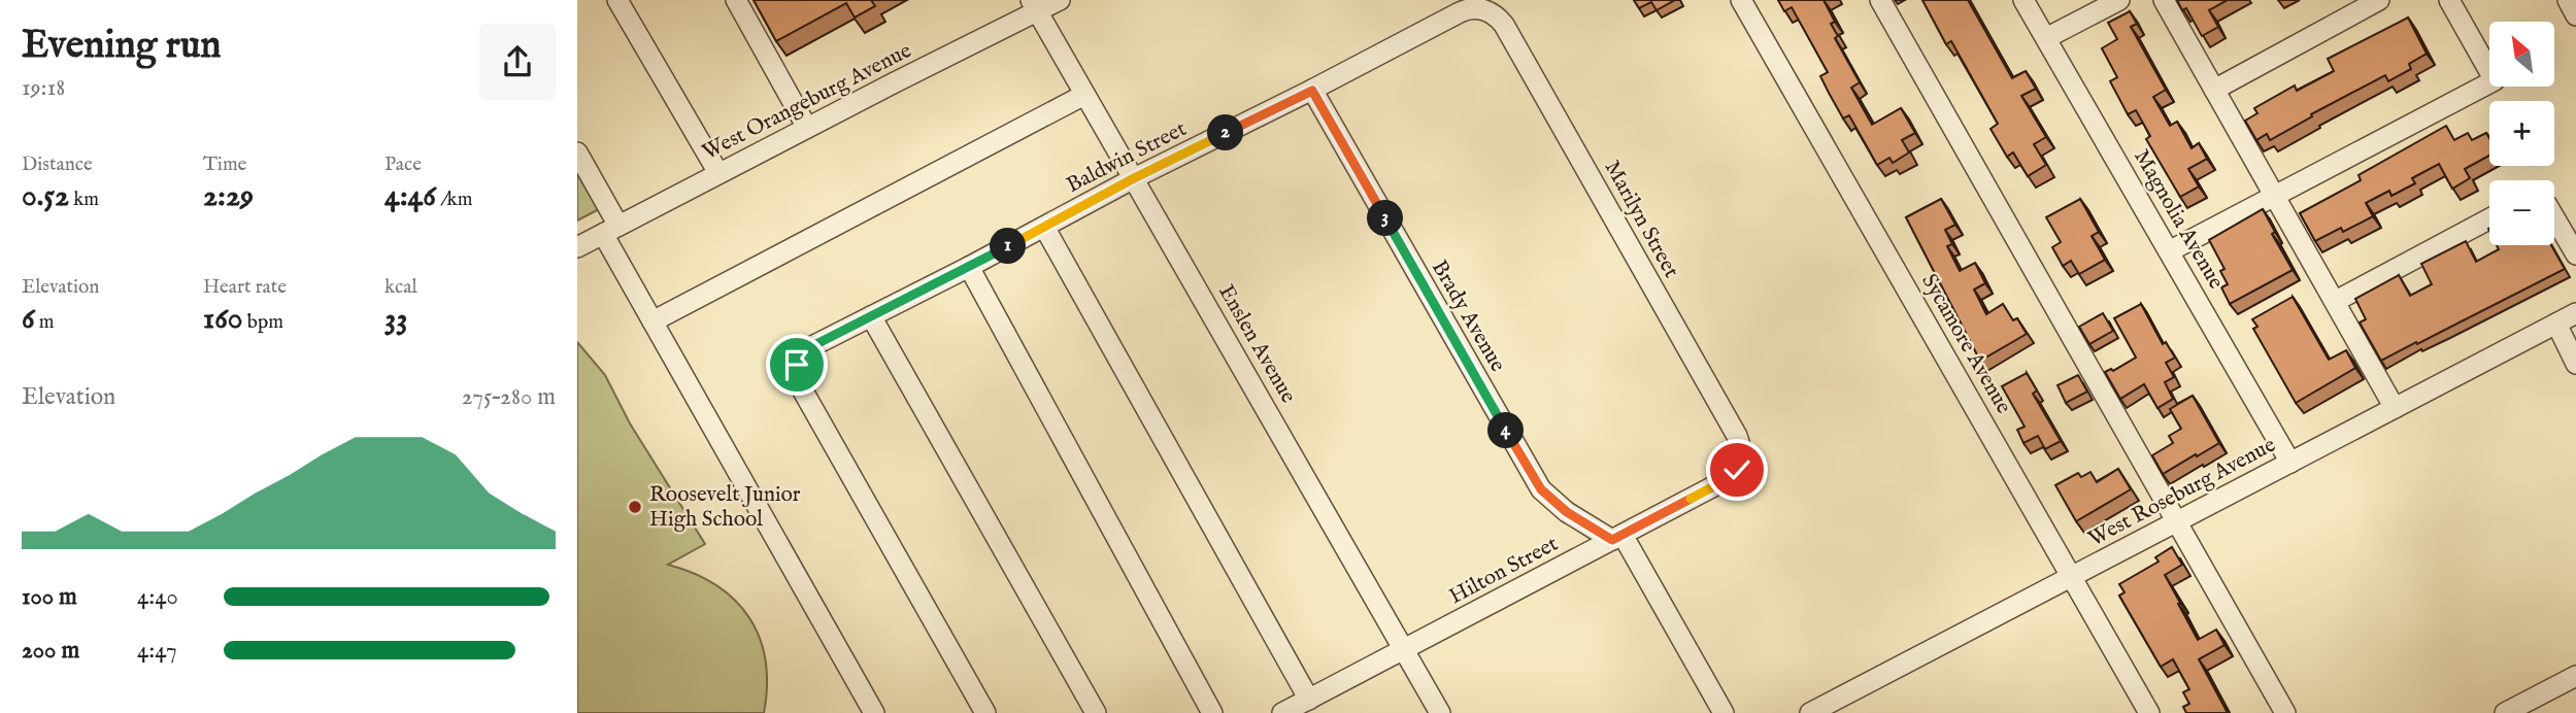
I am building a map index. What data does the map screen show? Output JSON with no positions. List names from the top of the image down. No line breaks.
{"streets":{"street":["West Orangeburg Avenue","Baldwin Street","Marilyn Street","Magnolia Avenue","Brady Avenue","Enslen Avenue","Sycamore Avenue","West Roseburg Avenue","Hilton Street"]},"crossings":[["West Orangeburg Avenue","Enslen Avenue"],["Baldwin Street","Marilyn Street"],["Baldwin Street","Brady Avenue"],["Baldwin Street","Enslen Avenue"],["Marilyn Street","Hilton Street"],["Magnolia Avenue","West Roseburg Avenue"],["Brady Avenue","Hilton Street"],["Enslen Avenue","Hilton Street"],["Sycamore Avenue","West Roseburg Avenue"]],"places":["Roosevelt Junior High School"],"north":"top left","page":{"heading":["Evening run","19:18"],"map_buttons":["+","−"],"pins":["2","3","1","4"],"stats":[["Distance","0.52 km"],["Time","2:29"],["Pace","4:46 /km"],["Elevation","6 m"],["Heart rate","160 bpm"],["kcal","33"]],"chart":["Elevation","275–280 m"],"list":[{"name":"100 m","note":"4:40"},{"name":"200 m","note":"4:47"}]}}
